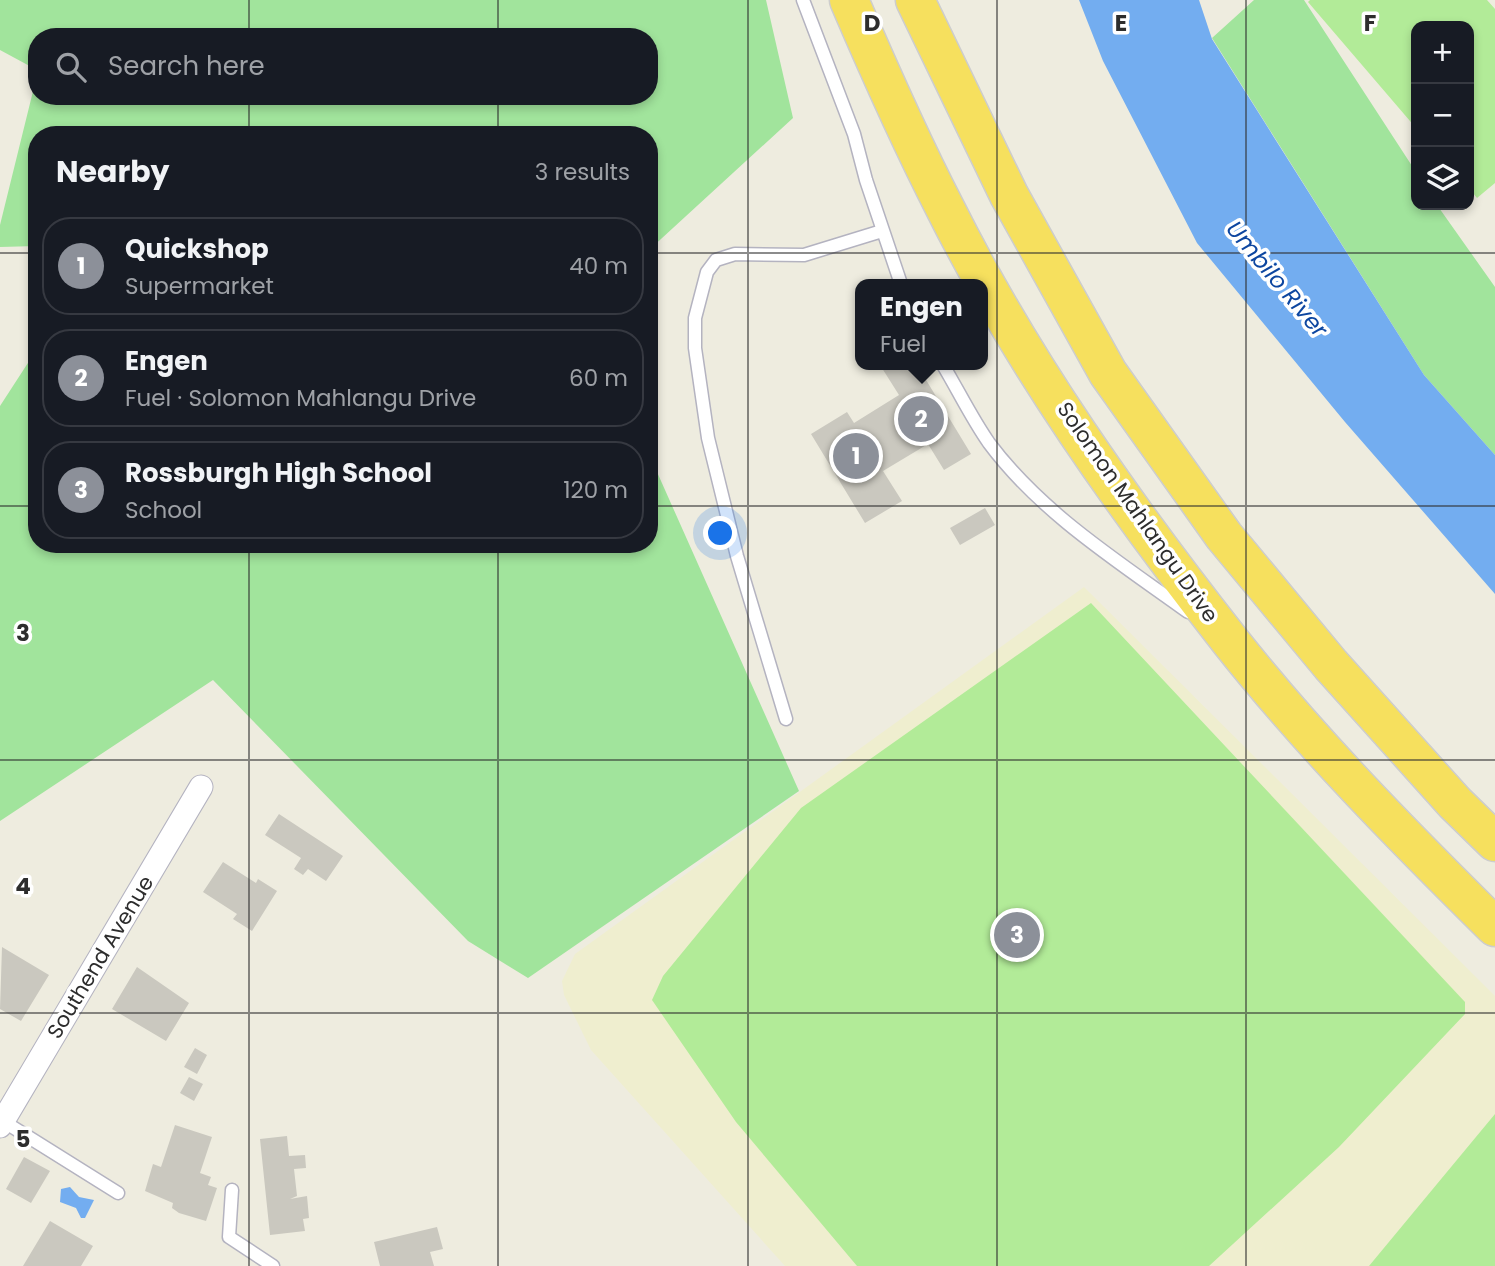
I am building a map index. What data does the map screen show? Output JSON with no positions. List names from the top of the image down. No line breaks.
{"streets":{"highway":["Solomon Mahlangu Drive"],"street":["Southend Avenue"]},"water":["Umbilo River"],"page":{"map_buttons":["+","−"],"search":"Search here","heading":["Nearby","3 results"],"list":[{"mark":"1","name":"Quickshop","note":"Supermarket","value":"40 m"},{"mark":"2","name":"Engen","note":"Fuel · Solomon Mahlangu Drive","value":"60 m"},{"mark":"3","name":"Rossburgh High School","note":"School","value":"120 m"}],"popup":["Engen","Fuel"],"pins":["2","1","3"]},"grid":{"columns":["D","E","F"],"rows":["3","4","5"]}}
